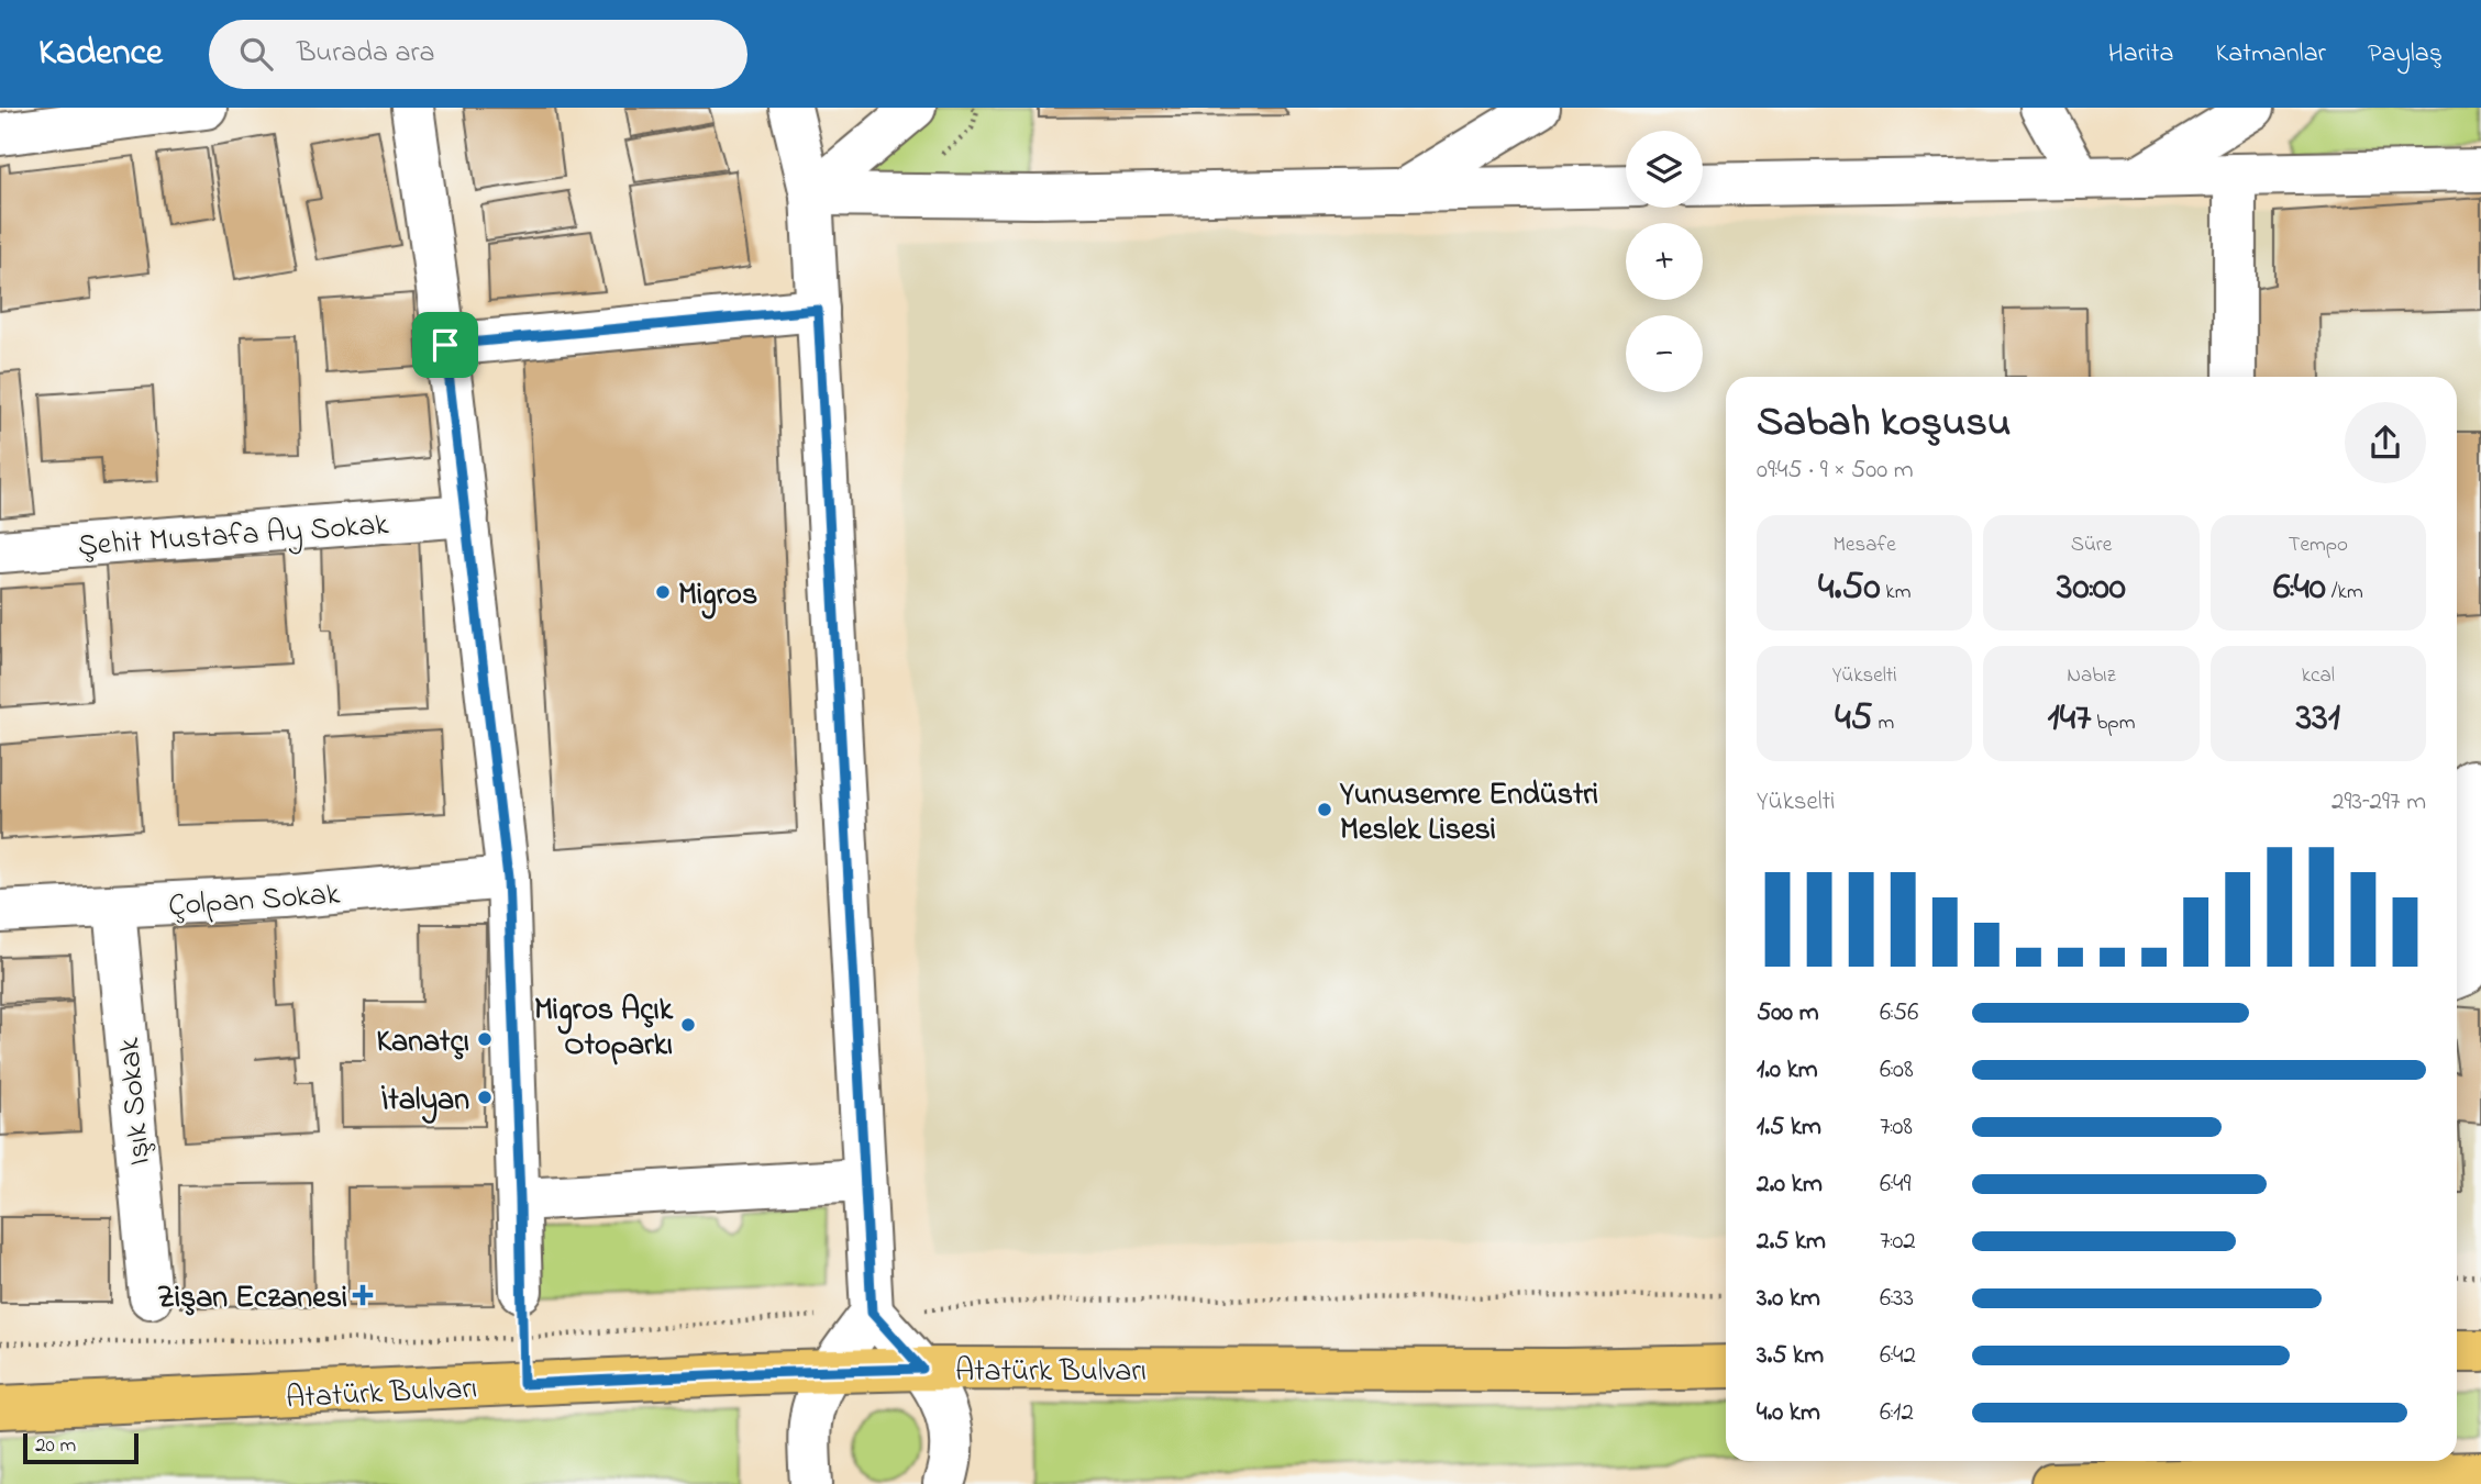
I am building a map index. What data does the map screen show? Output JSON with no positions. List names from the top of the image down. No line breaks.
{"streets":{"main road":["Atatürk Bulvarı"],"street":["Şehit Mustafa Ay Sokak","Çolpan Sokak","Işık Sokak"]},"crossings":[["Çolpan Sokak","Işık Sokak"]],"places":{"other":["Migros","Yunusemre Endüstri Meslek Lisesi","Migros Açık Otoparkı","Kanatçı","İtalyan"],"health":["Zişan Eczanesi"]},"scale_bar":"20 m","page":{"header":"Kadence","search":"Burada ara","nav":["Harita","Katmanlar","Paylaş"],"map_buttons":["+","−"],"heading":["Sabah koşusu","09:45 · 9 × 500 m"],"stats":[["Mesafe","4.50 km"],["Süre","30:00"],["Tempo","6:40 /km"],["Yükselti","45 m"],["Nabız","147 bpm"],["kcal","331"]],"chart":["Yükselti","293–297 m"],"list":[{"name":"500 m","note":"6:56"},{"name":"1.0 km","note":"6:08"},{"name":"1.5 km","note":"7:08"},{"name":"2.0 km","note":"6:49"},{"name":"2.5 km","note":"7:02"},{"name":"3.0 km","note":"6:33"},{"name":"3.5 km","note":"6:42"},{"name":"4.0 km","note":"6:12"}],"scale":"20 m"}}
